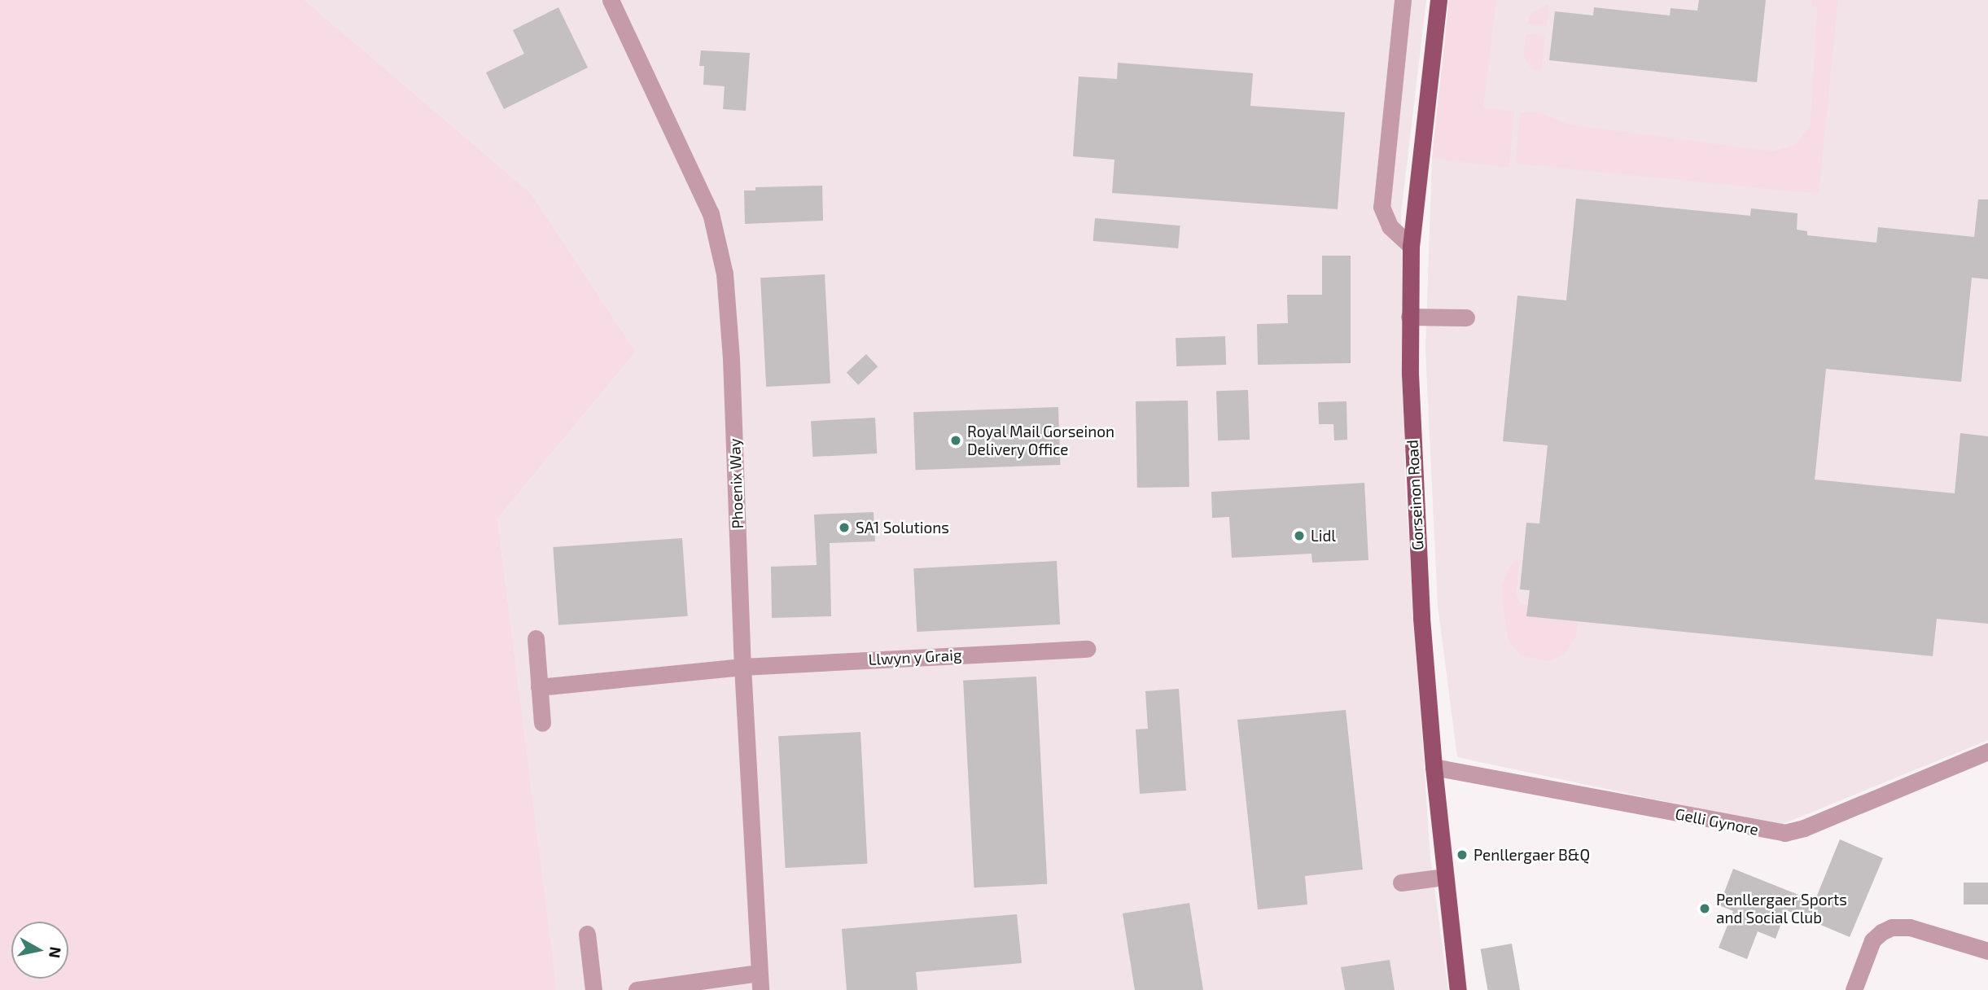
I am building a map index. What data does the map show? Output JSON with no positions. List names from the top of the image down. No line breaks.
{"streets":{"main road":["Gorseinon Road"],"street":["Phoenix Way","Llwyn y Graig","Gelli Gynore"]},"crossings":[["Phoenix Way","Llwyn y Graig"],["Gorseinon Road","Gelli Gynore"]],"places":["Royal Mail Gorseinon Delivery Office","SA1 Solutions","Lidl","Penllergaer B&Q","Penllergaer Sports and Social Club"],"north":"right"}
